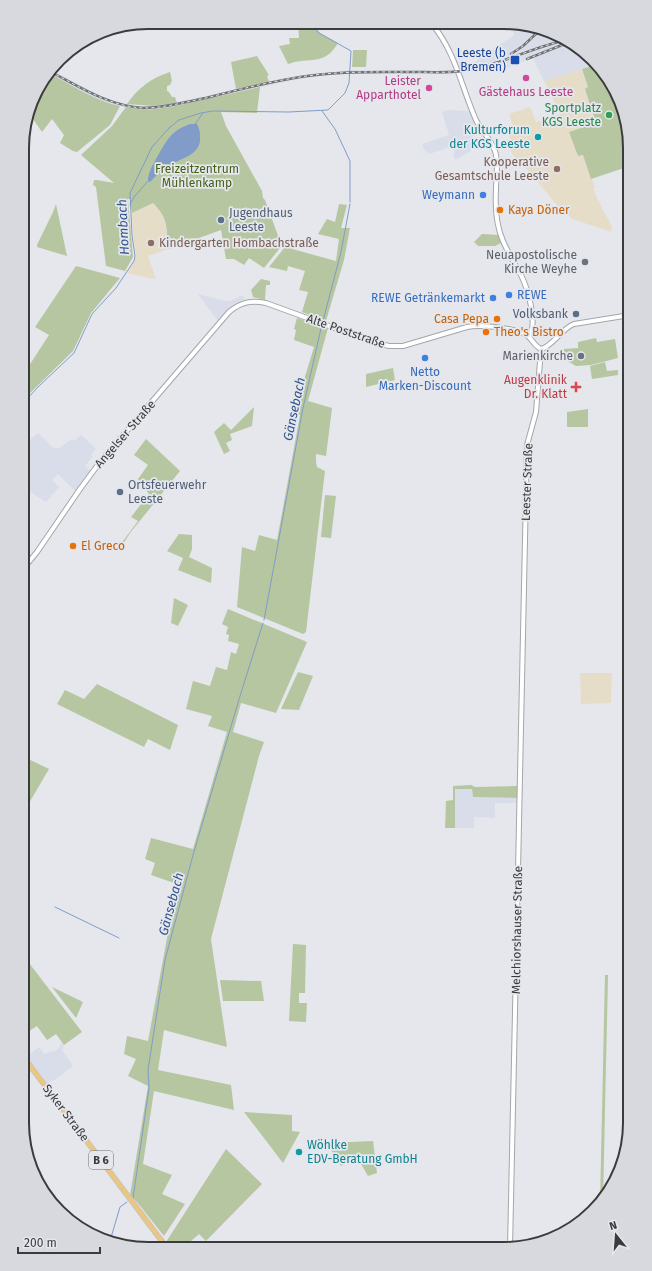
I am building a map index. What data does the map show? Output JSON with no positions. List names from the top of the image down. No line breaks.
{"streets":{"main road":["Syker Straße","B 6"],"street":["Alte Poststraße","Angelser Straße","Leester Straße","Melchiorshauser Straße"]},"crossings":[["Alte Poststraße","Angelser Straße"],["Leester Straße","Melchiorshauser Straße"]],"water":["Hombach","Gänsebach"],"parks":["Freizeitzentrum Mühlenkamp"],"places":{"transit":["Leeste (b Bremen)"],"other":["Gästehaus Leeste","Leister Apparthotel","Sportplatz KGS Leeste","Kulturforum der KGS Leeste","Kooperative Gesamtschule Leeste","Weymann","Kaya Döner","Jugendhaus Leeste","Kindergarten Hombachstraße","Neuapostolische Kirche Weyhe","REWE","REWE Getränkemarkt","Volksbank","Casa Pepa","Theo's Bistro","Marienkirche","Netto Marken-Discount","Ortsfeuerwehr Leeste","El Greco","Wöhlke EDV-Beratung GmbH"],"health":["Augenklinik Dr. Klatt"]},"scale_bar":"200 m","north":"top"}
